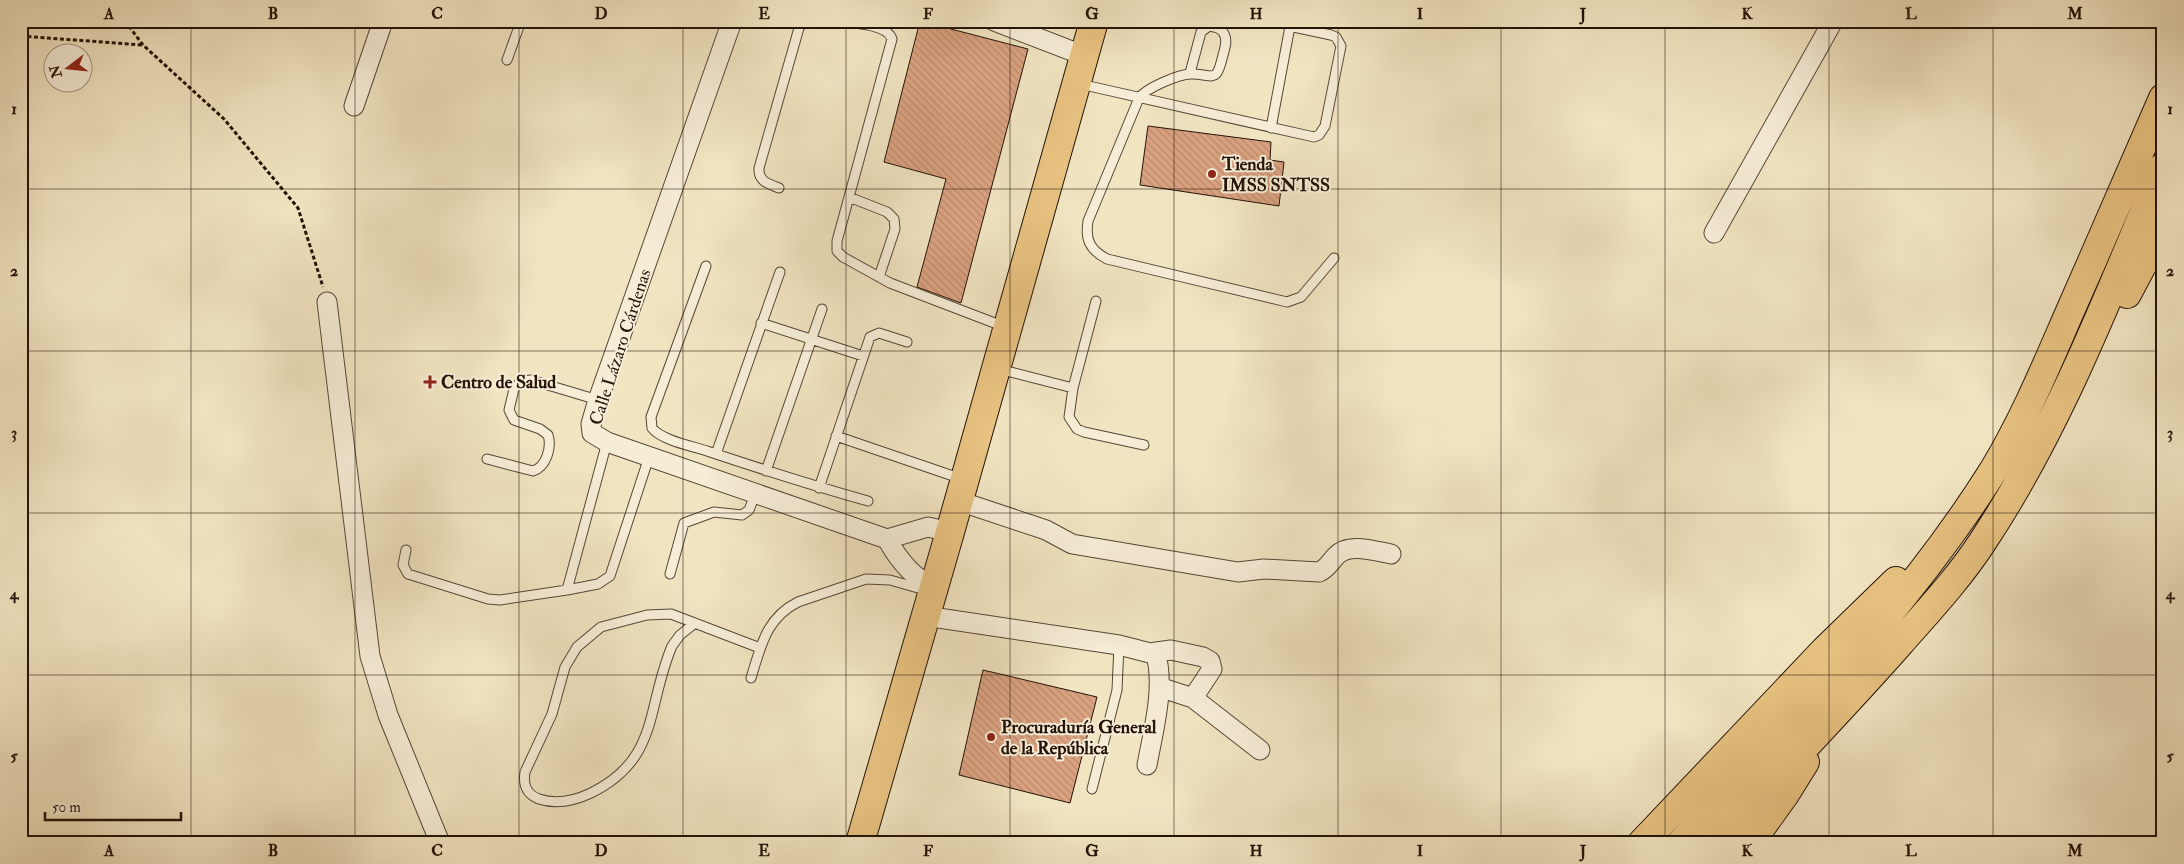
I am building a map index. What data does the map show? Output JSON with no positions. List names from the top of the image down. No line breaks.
{"streets":{"street":["Calle Lázaro Cárdenas"]},"places":{"other":["Tienda IMSS SNTSS","Procuraduría General de la República"],"health":["Centro de Salud"]},"scale_bar":"50 m","north":"left","grid":{"columns":["A","B","C","D","E","F","G","H","I","J","K","L","M"],"rows":["1","2","3","4","5"]}}
